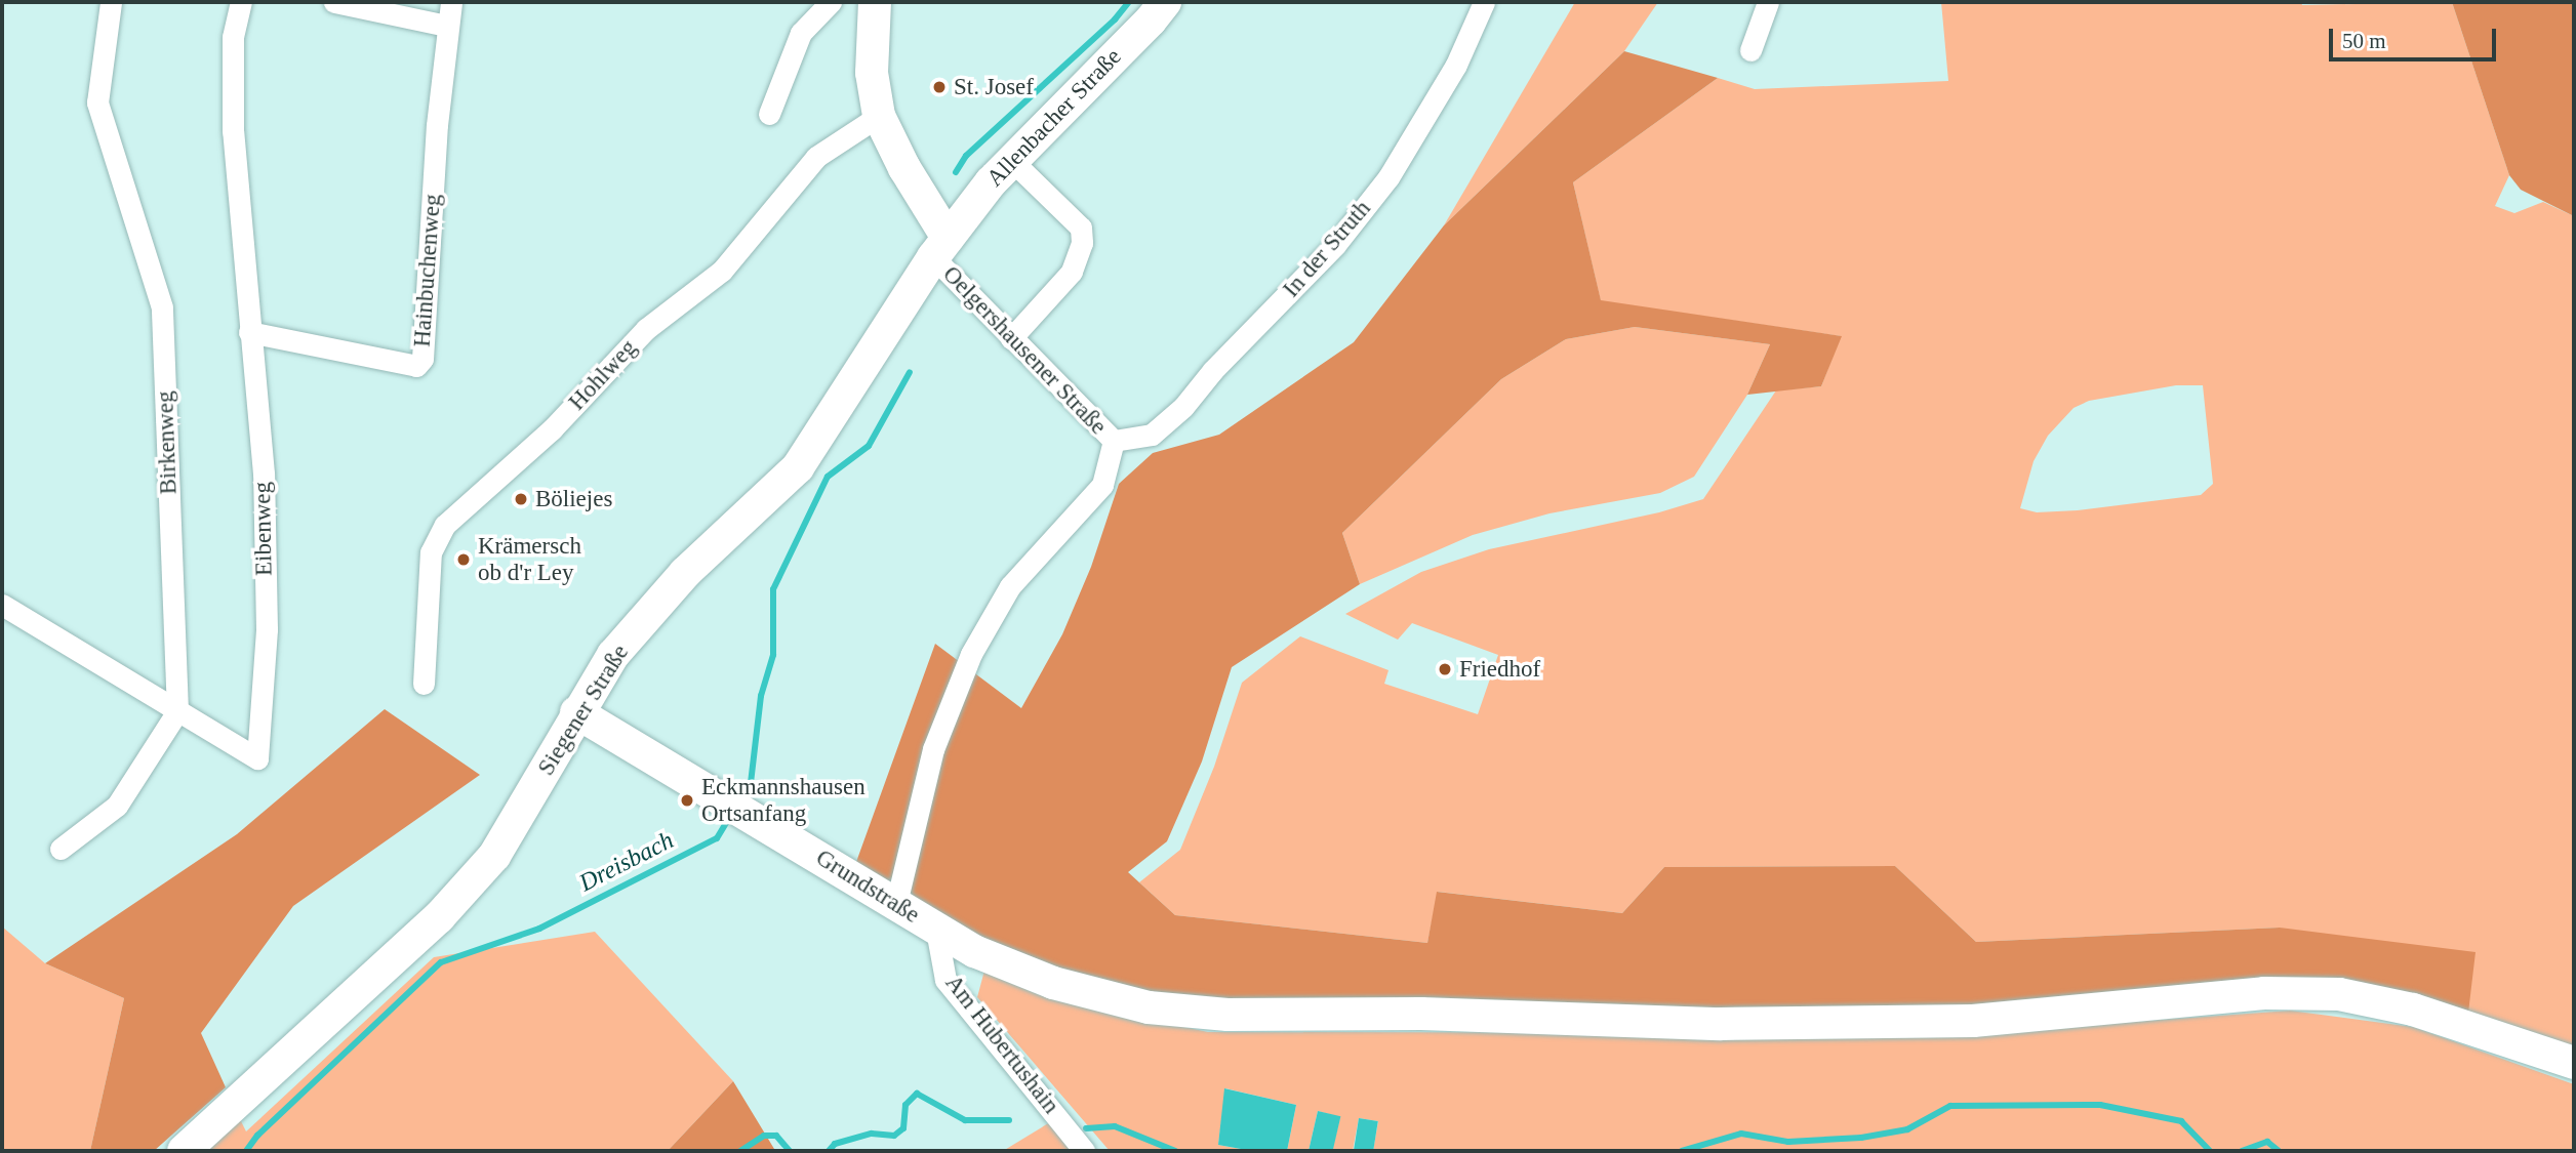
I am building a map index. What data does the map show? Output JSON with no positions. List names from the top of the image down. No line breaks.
{"streets":{"main road":["Allenbacher Straße","Siegener Straße","Grundstraße"],"street":["In der Struth","Hainbuchenweg","Oelgershausener Straße","Hohlweg","Birkenweg","Eibenweg","Am Hubertushain"]},"crossings":[["Allenbacher Straße","Oelgershausener Straße"],["Allenbacher Straße","Siegener Straße"],["In der Struth","Oelgershausener Straße"],["Hainbuchenweg","Eibenweg"],["Oelgershausener Straße","Siegener Straße"],["Oelgershausener Straße","Grundstraße"],["Birkenweg","Eibenweg"],["Siegener Straße","Grundstraße"],["Grundstraße","Am Hubertushain"]],"water":["Dreisbach"],"places":["St. Josef","Böliejes","Krämersch ob d'r Ley","Friedhof","Eckmannshausen Ortsanfang"],"scale_bar":"50 m"}
